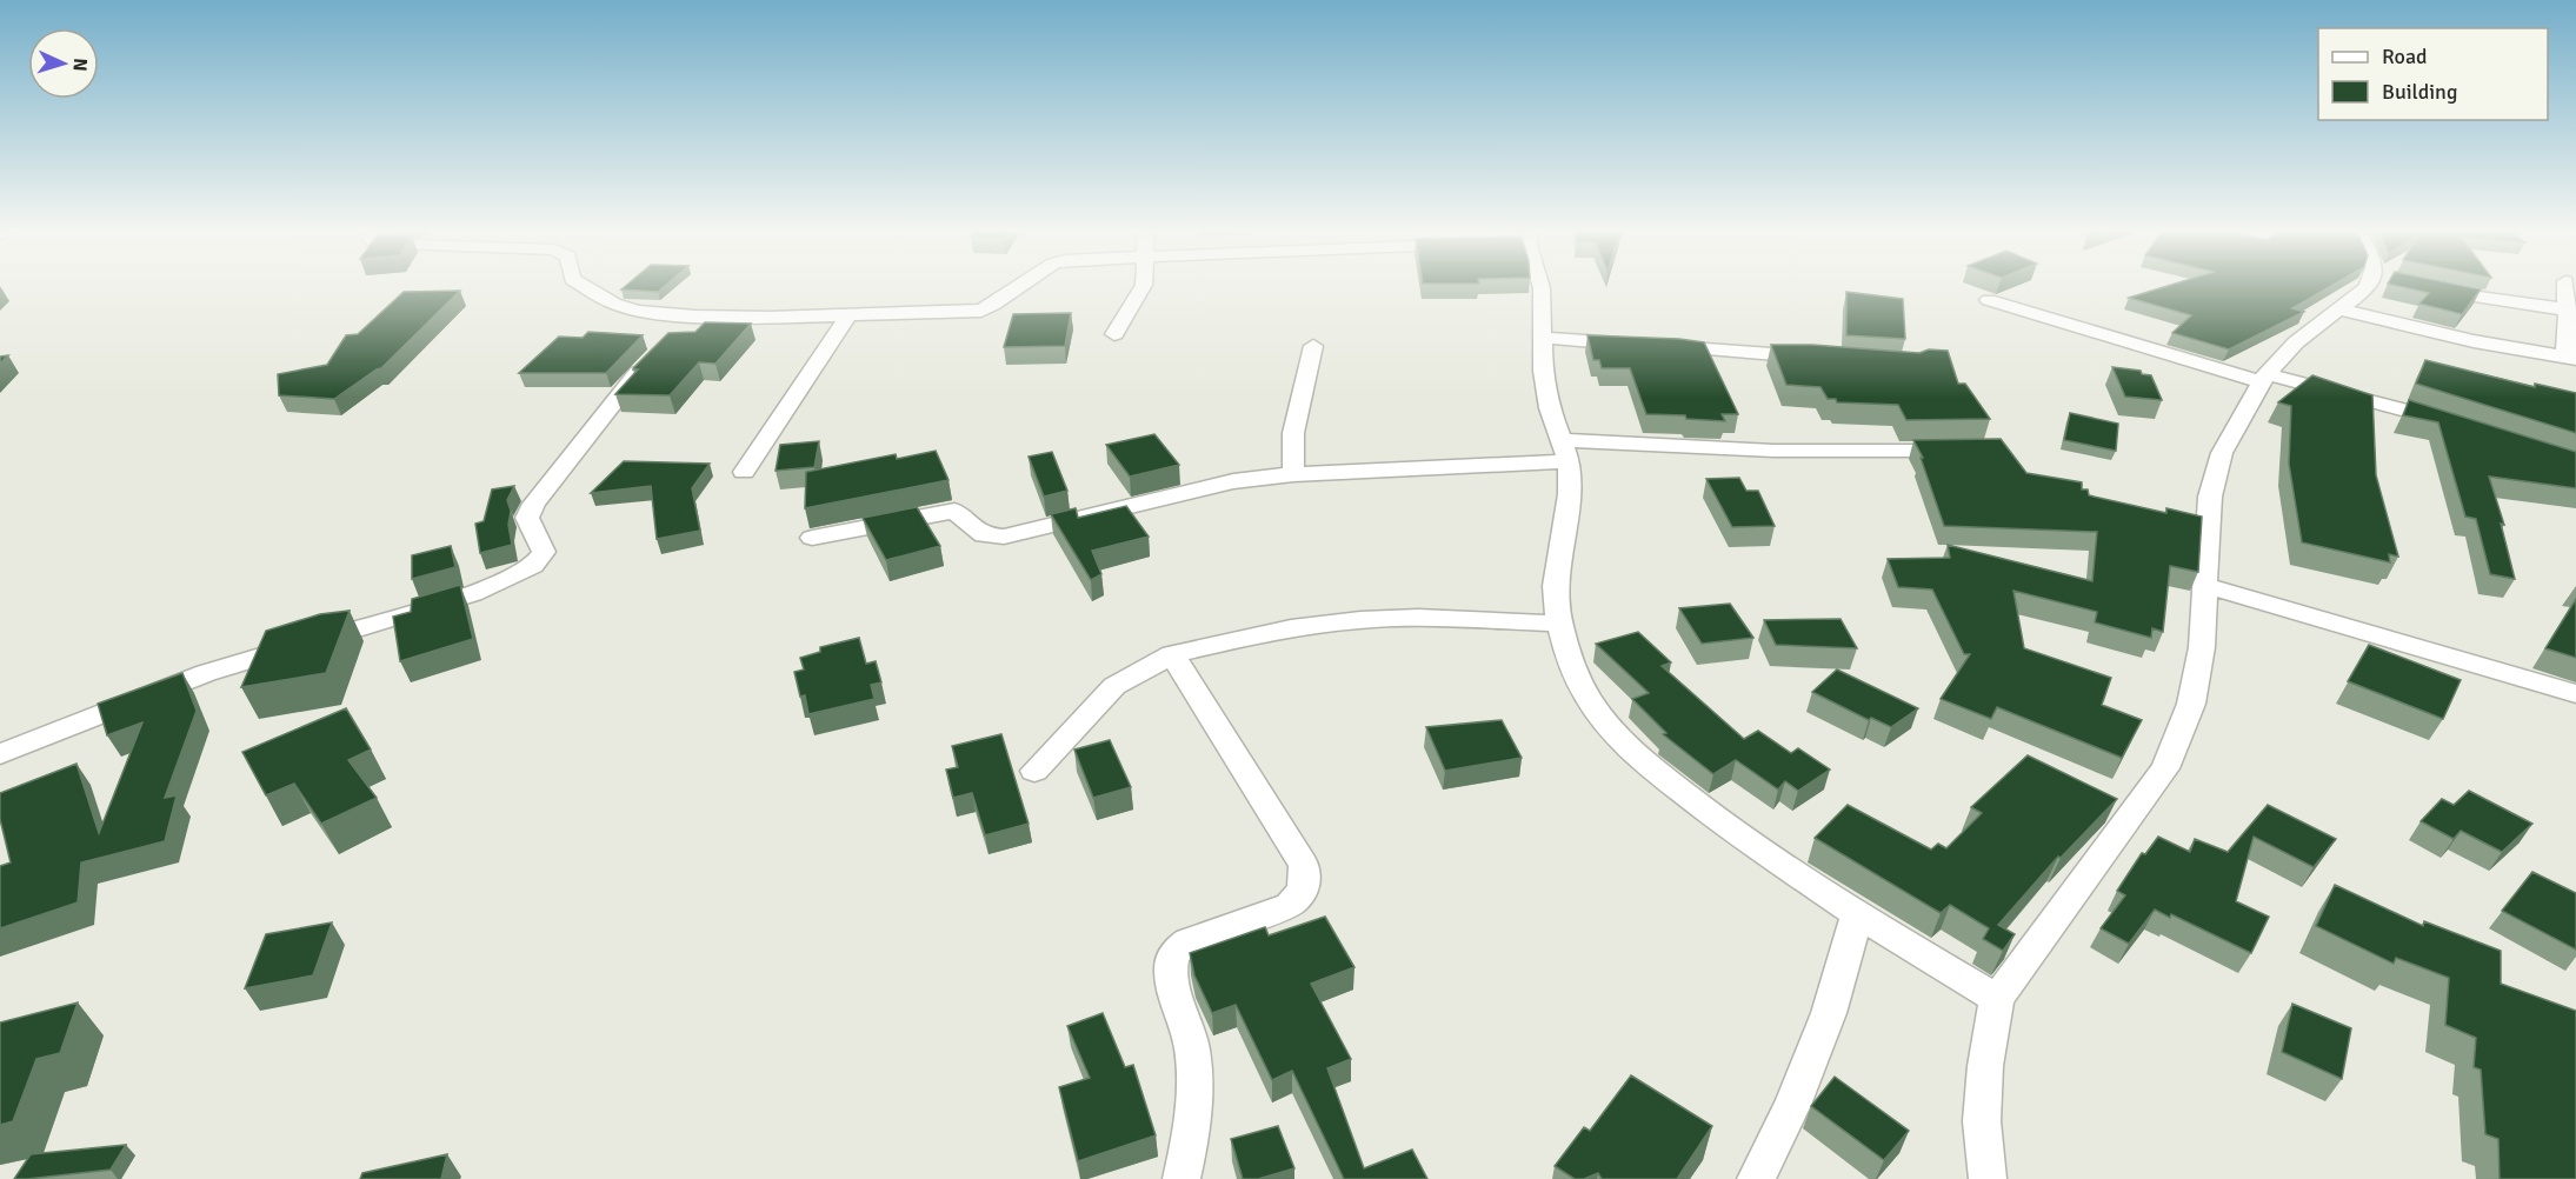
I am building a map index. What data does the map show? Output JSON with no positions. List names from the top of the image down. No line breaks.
{"legend":["Road","Building"],"north":"right"}
